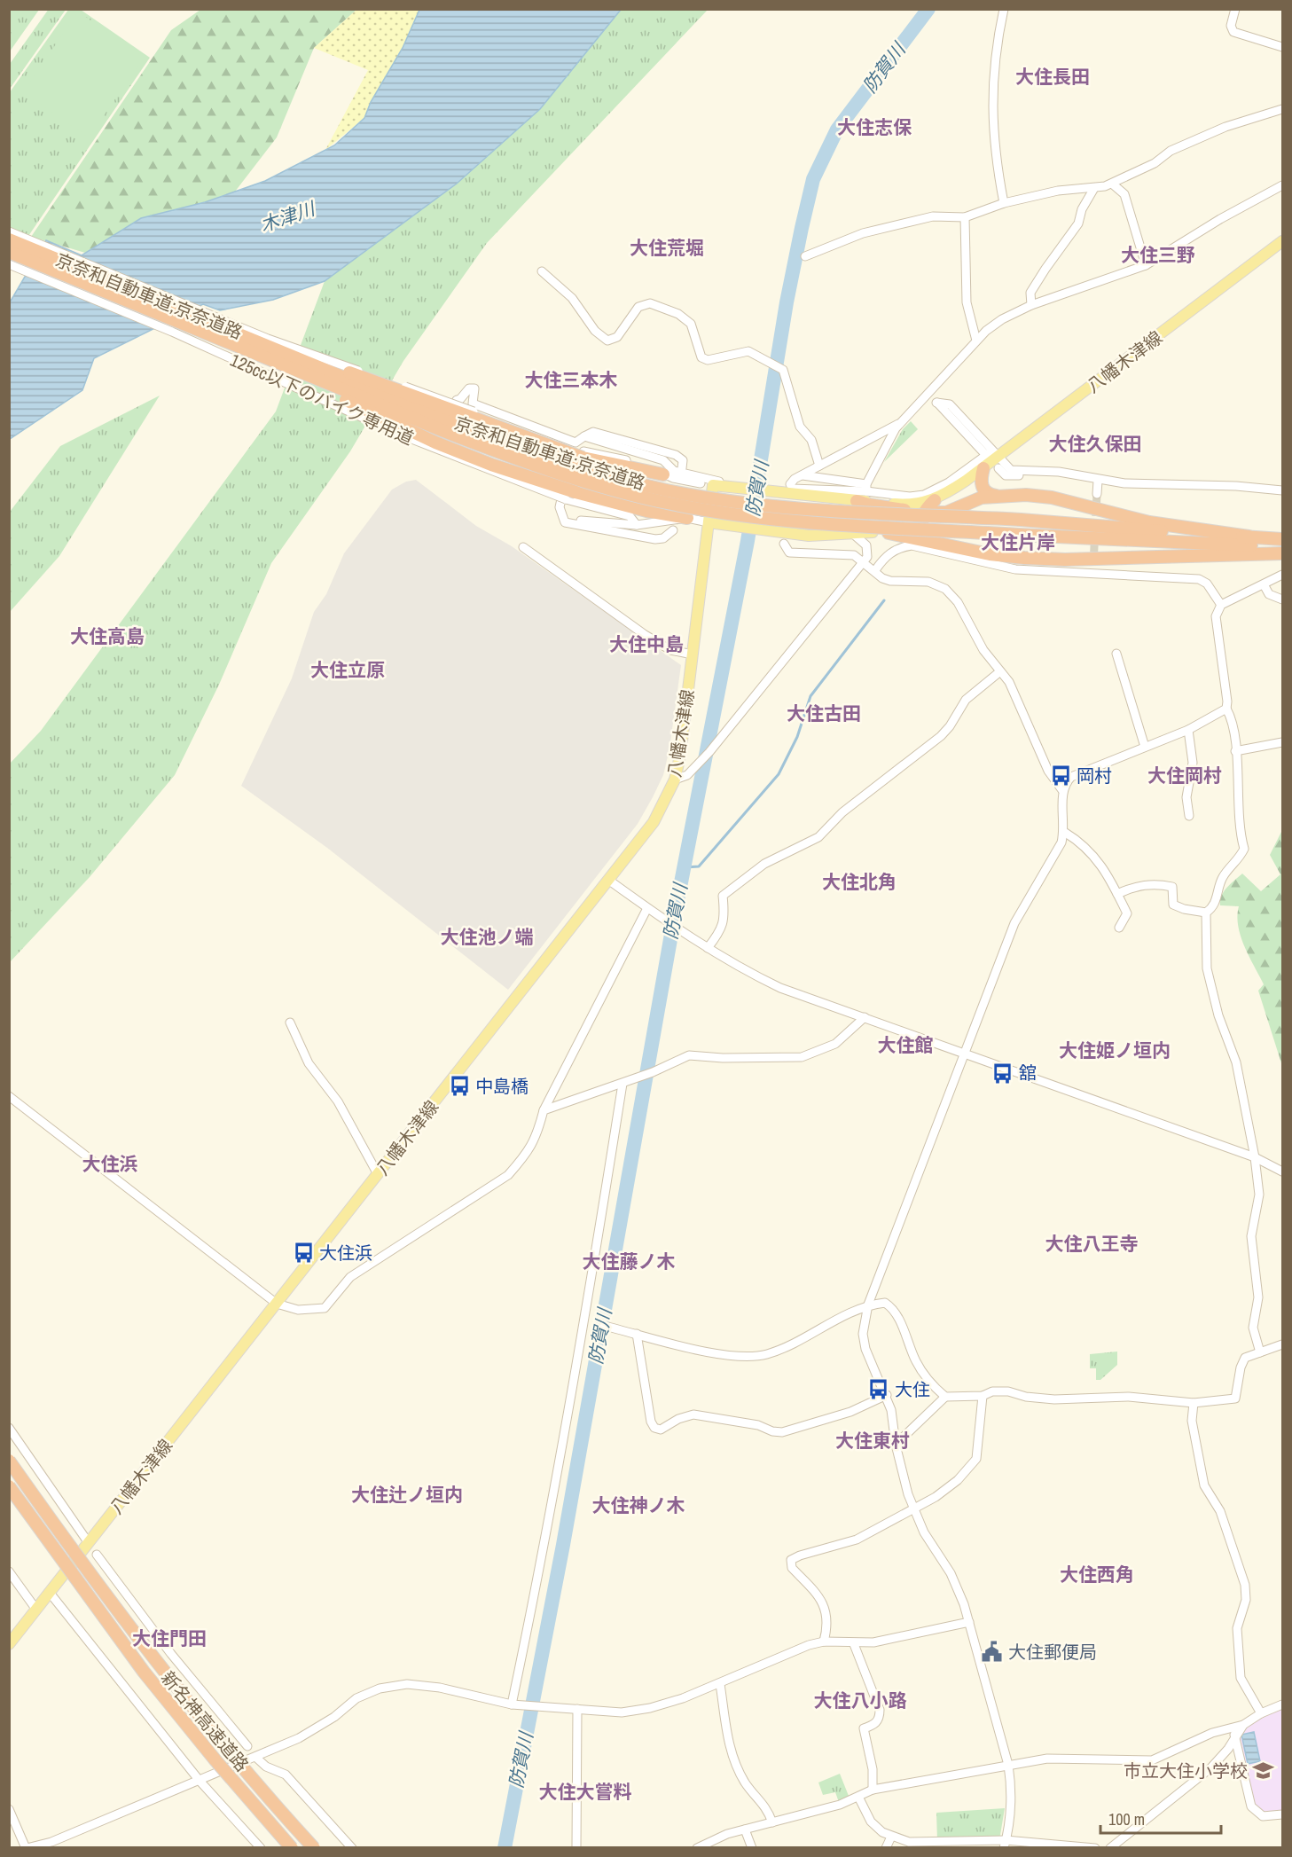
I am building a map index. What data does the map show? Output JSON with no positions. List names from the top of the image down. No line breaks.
{"streets":{"highway":["京奈和自動車道;京奈道路","新名神高速道路"],"main road":["八幡木津線"],"street":["125cc以下のバイク専用道"]},"districts":["大住長田","大住志保","大住荒堀","大住三野","大住三本木","大住久保田","大住片岸","大住高島","大住中島","大住立原","大住古田","大住岡村","大住北角","大住池ノ端","大住館","大住姫ノ垣内","大住浜","大住八王寺","大住藤ノ木","大住東村","大住辻ノ垣内","大住神ノ木","大住西角","大住門田","大住八小路","大住大嘗料"],"water":["防賀川","木津川"],"places":{"bus stop":["岡村","舘","中島橋","大住浜","大住"],"public building":["大住郵便局"],"school or university":["市立大住小学校"]},"scale_bar":"100 m"}
